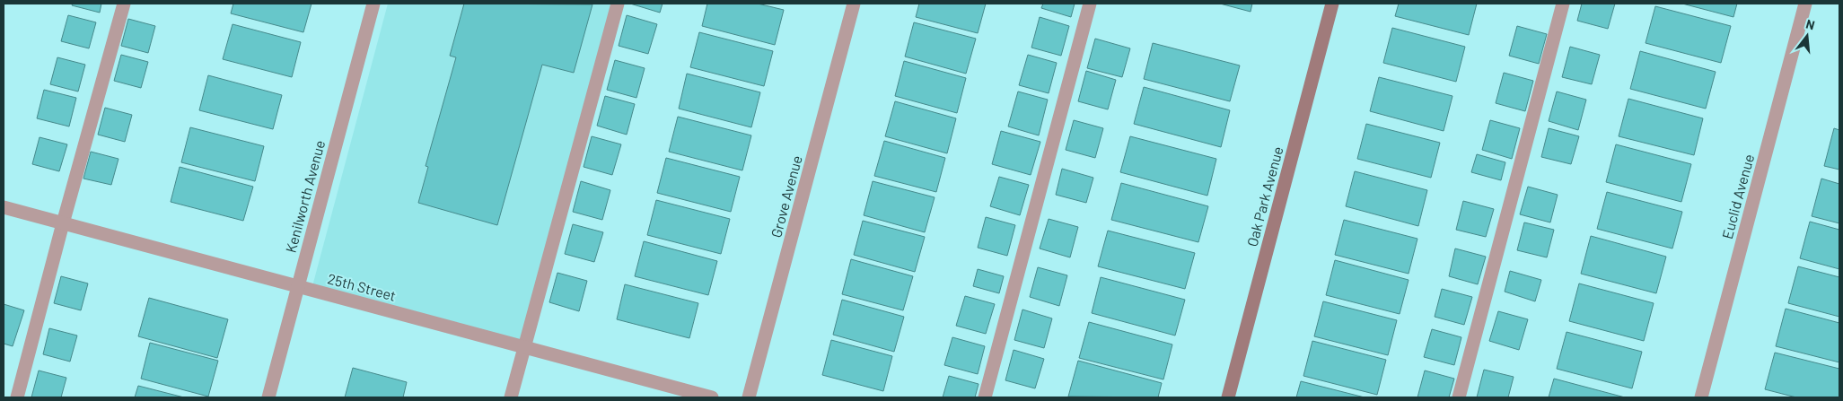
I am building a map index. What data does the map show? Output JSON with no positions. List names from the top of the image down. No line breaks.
{"streets":{"street":["Kenilworth Avenue","Grove Avenue","Oak Park Avenue","Euclid Avenue","25th Street"]},"crossings":[["Kenilworth Avenue","25th Street"]],"north":"top"}
